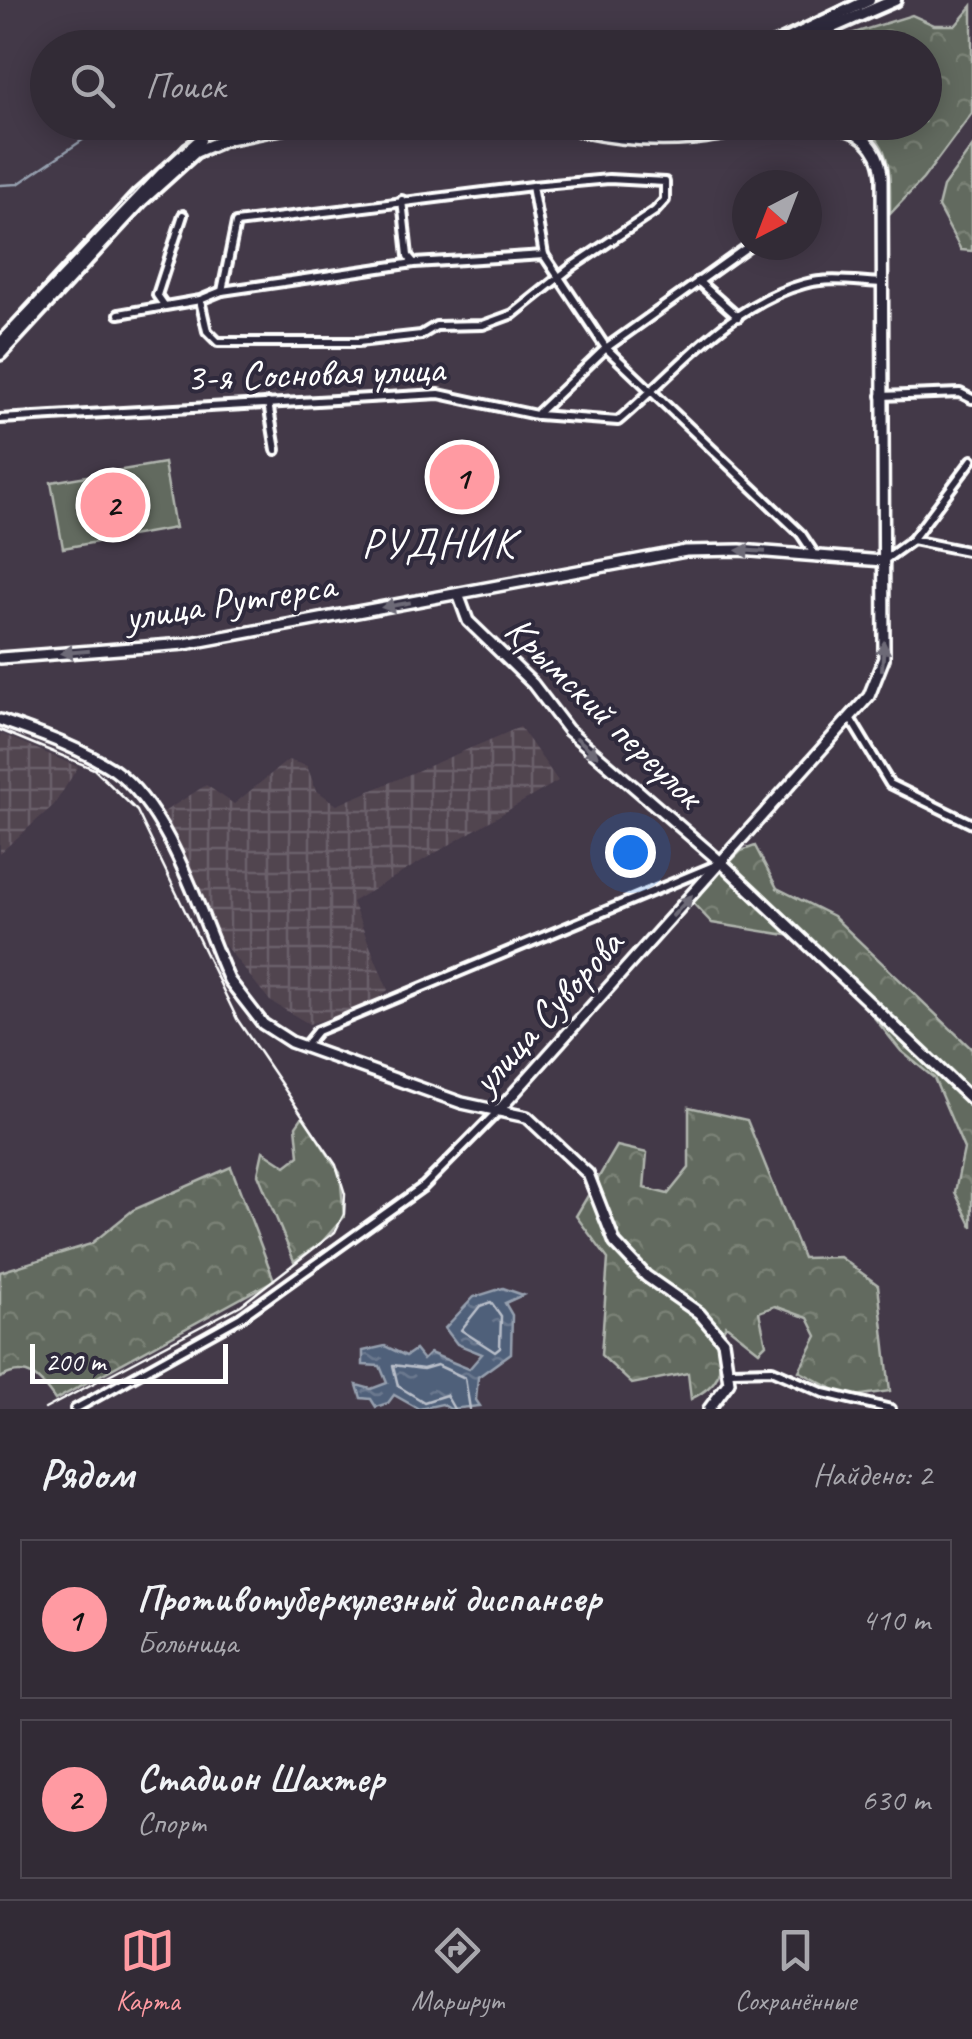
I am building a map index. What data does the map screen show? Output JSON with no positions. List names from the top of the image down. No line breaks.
{"streets":{"main road":["улица Рутгерса","Крымский переулок","улица Суворова"],"street":["3-я Сосновая улица"]},"crossings":[["улица Рутгерса","Крымский переулок"],["улица Рутгерса","улица Суворова"],["Крымский переулок","улица Суворова"]],"one_way":["улица Рутгерса","Крымский переулок"],"districts":["РУДНИК"],"scale_bar":"200 m","north":"bottom left","page":{"search":"Поиск","pins":["1","2"],"scale":"200 m","heading":["Рядом","Найдено: 2"],"list":[{"mark":"1","name":"Противотуберкулезный диспансер","note":"Больница","value":"410 m"},{"mark":"2","name":"Стадион Шахтер","note":"Спорт","value":"630 m"}],"nav":["Карта","Маршрут","Сохранённые"]}}
